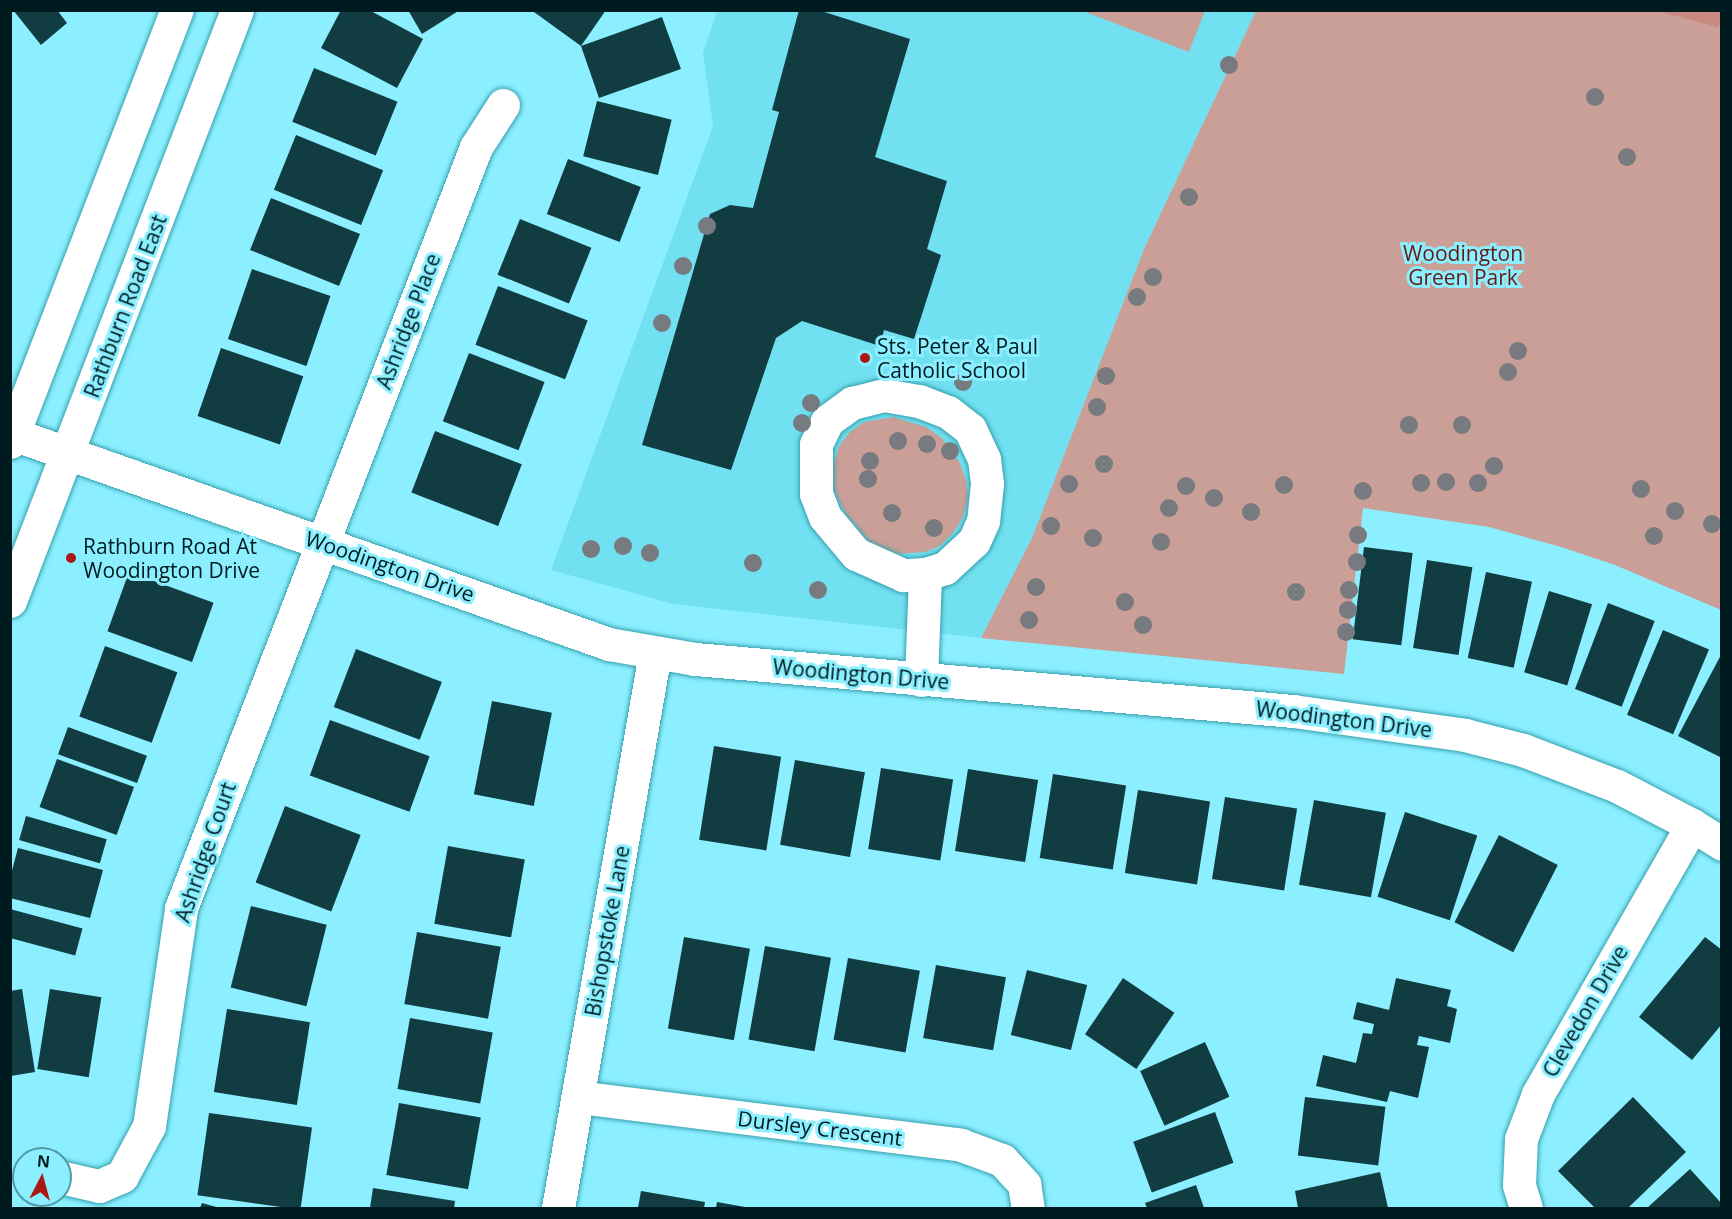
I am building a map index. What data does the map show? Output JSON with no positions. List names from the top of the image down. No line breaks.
{"streets":{"street":["Rathburn Road East","Ashridge Place","Woodington Drive","Ashridge Court","Bishopstoke Lane","Clevedon Drive","Dursley Crescent"]},"crossings":[["Rathburn Road East","Woodington Drive"],["Ashridge Place","Woodington Drive"],["Ashridge Place","Ashridge Court"],["Woodington Drive","Ashridge Court"],["Woodington Drive","Bishopstoke Lane"],["Woodington Drive","Clevedon Drive"],["Bishopstoke Lane","Dursley Crescent"]],"parks":["Woodington Green Park"],"places":["Sts. Peter & Paul Catholic School","Rathburn Road At Woodington Drive"],"north":"top"}
